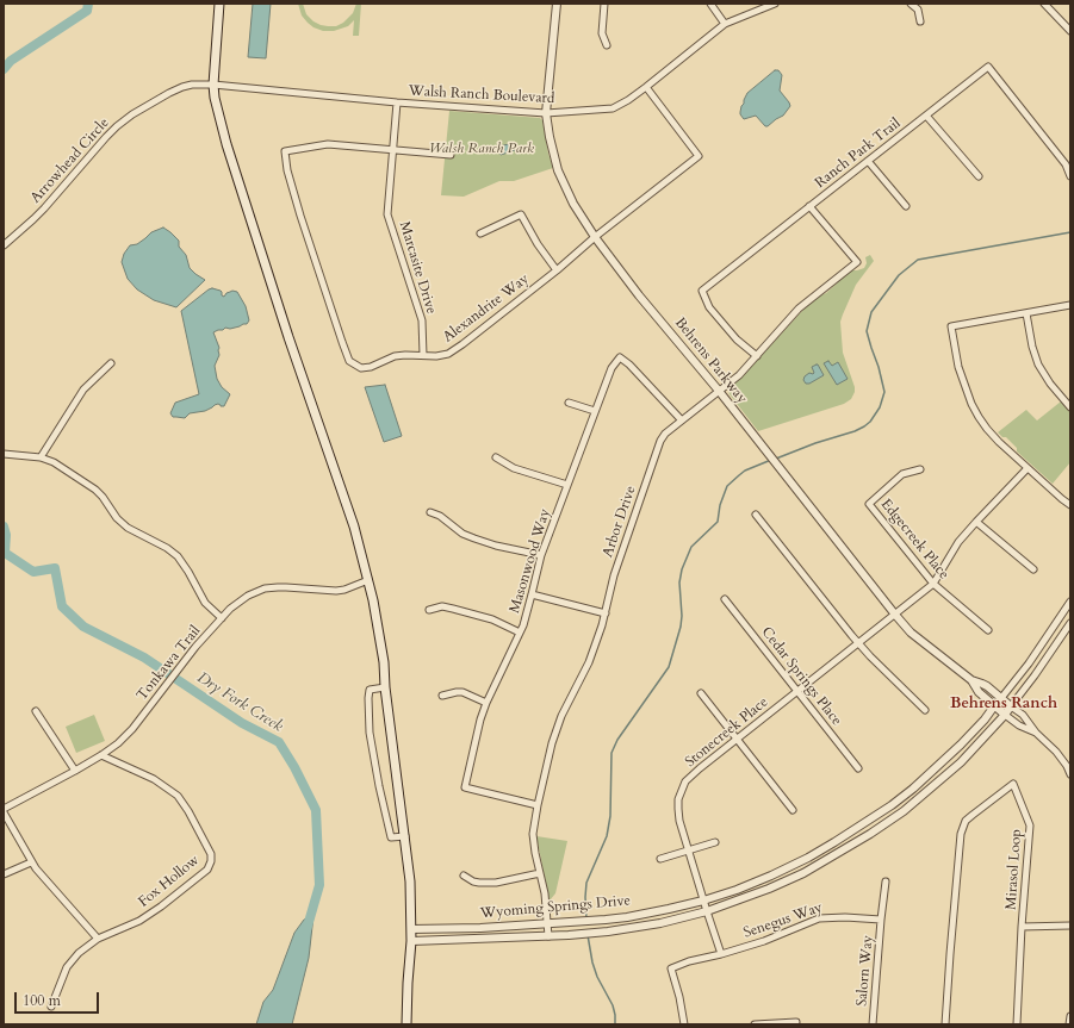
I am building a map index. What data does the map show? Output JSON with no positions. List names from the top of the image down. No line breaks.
{"streets":{"street":["Walsh Ranch Boulevard","Ranch Park Trail","Arrowhead Circle","Marcasite Drive","Alexandrite Way","Behrens Parkway","Arbor Drive","Edgecreek Place","Masonwood Way","Tonkawa Trail","Cedar Springs Place","Stonecreek Place","Mirasol Loop","Fox Hollow","Wyoming Springs Drive","Senegus Way","Salorn Way"]},"crossings":[["Walsh Ranch Boulevard","Arrowhead Circle"],["Walsh Ranch Boulevard","Marcasite Drive"],["Walsh Ranch Boulevard","Alexandrite Way"],["Walsh Ranch Boulevard","Behrens Parkway"],["Ranch Park Trail","Arbor Drive"],["Marcasite Drive","Alexandrite Way"],["Alexandrite Way","Behrens Parkway"],["Behrens Parkway","Arbor Drive"],["Behrens Parkway","Stonecreek Place"],["Behrens Parkway","Wyoming Springs Drive"],["Arbor Drive","Masonwood Way"],["Arbor Drive","Wyoming Springs Drive"],["Edgecreek Place","Stonecreek Place"],["Tonkawa Trail","Fox Hollow"],["Cedar Springs Place","Stonecreek Place"],["Stonecreek Place","Wyoming Springs Drive"],["Senegus Way","Salorn Way"]],"districts":["Behrens Ranch"],"water":["Dry Fork Creek"],"parks":["Walsh Ranch Park"],"scale_bar":"100 m"}
